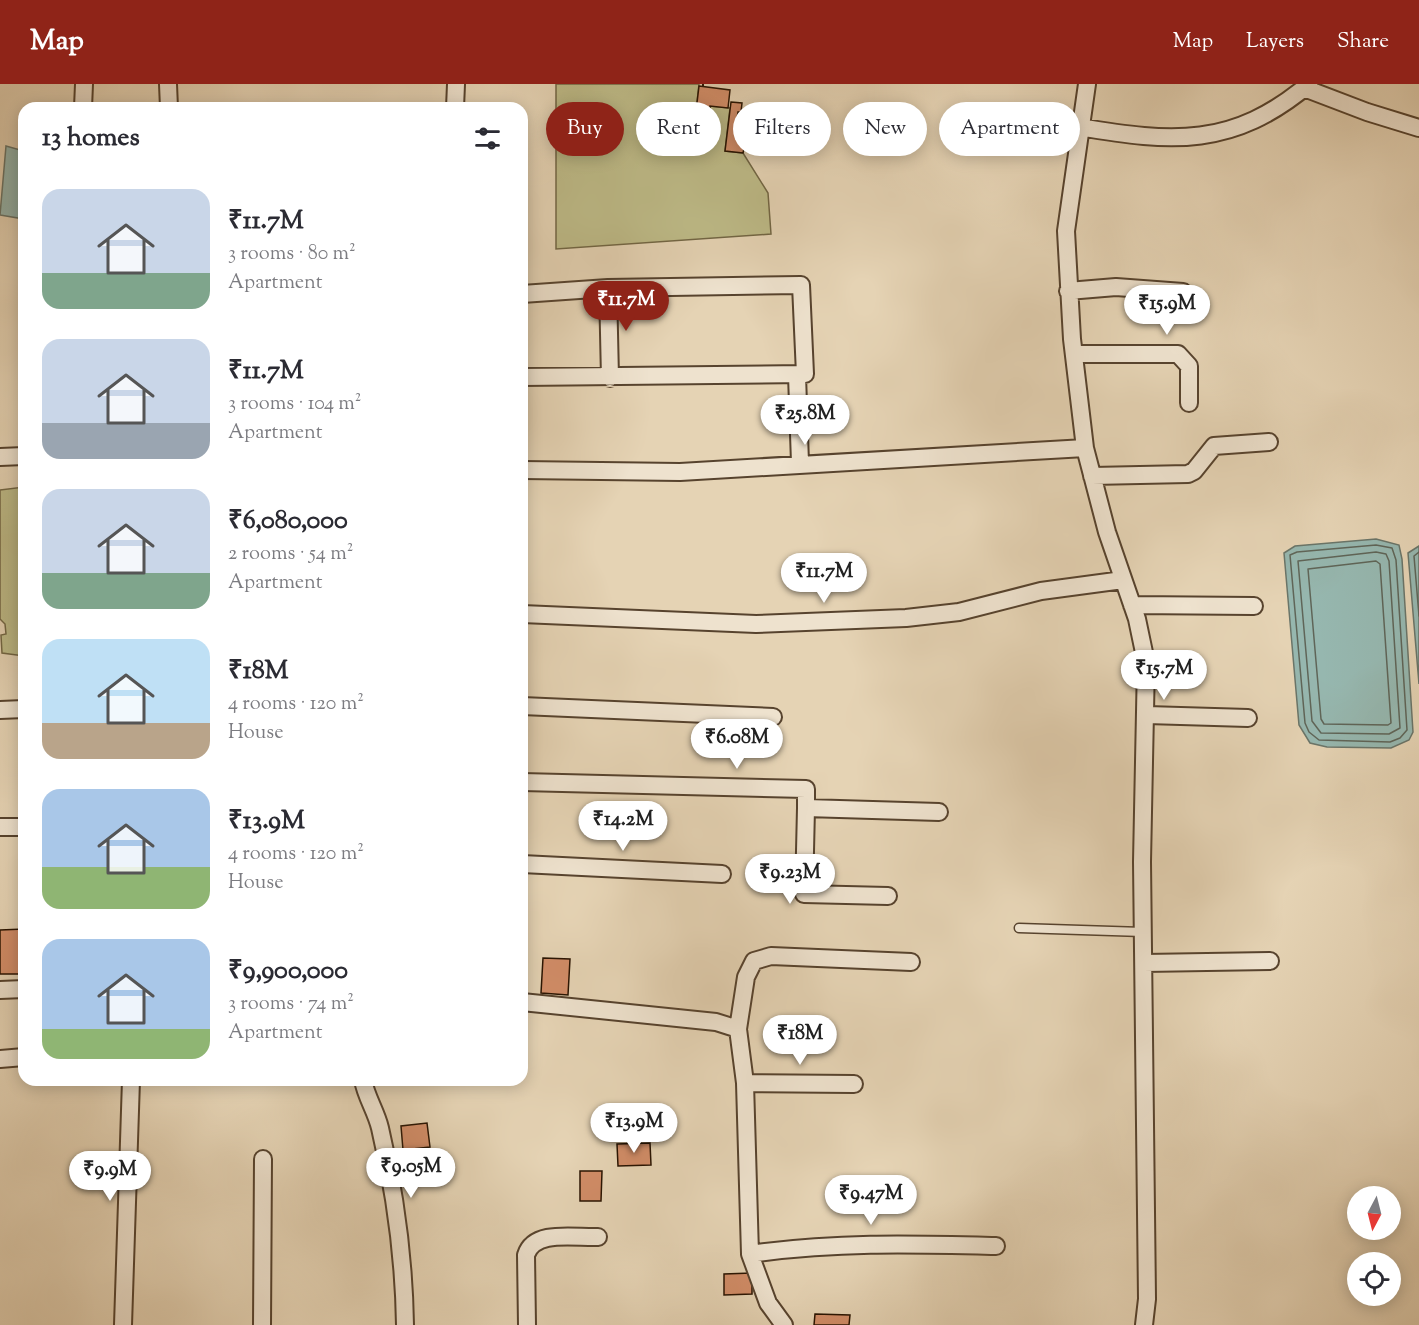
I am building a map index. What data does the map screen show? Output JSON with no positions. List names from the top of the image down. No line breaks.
{"north":"bottom","page":{"header":"Map","nav":["Map","Layers","Share"],"chip":["Buy","Rent","Filters","New","Apartment"],"heading":"13 homes","list":[{"name":"₹11.7M","note":"3 rooms · 80 m² · Apartment"},{"name":"₹11.7M","note":"3 rooms · 104 m² · Apartment"},{"name":"₹6,080,000","note":"2 rooms · 54 m² · Apartment"},{"name":"₹18M","note":"4 rooms · 120 m² · House"},{"name":"₹13.9M","note":"4 rooms · 120 m² · House"},{"name":"₹9,900,000","note":"3 rooms · 74 m² · Apartment"}],"price":["₹11.7M","₹15.9M","₹25.8M","₹11.7M","₹15.7M","₹6.08M","₹14.2M","₹9.23M","₹18M","₹13.9M","₹9.05M","₹9.9M","₹9.47M"]}}
